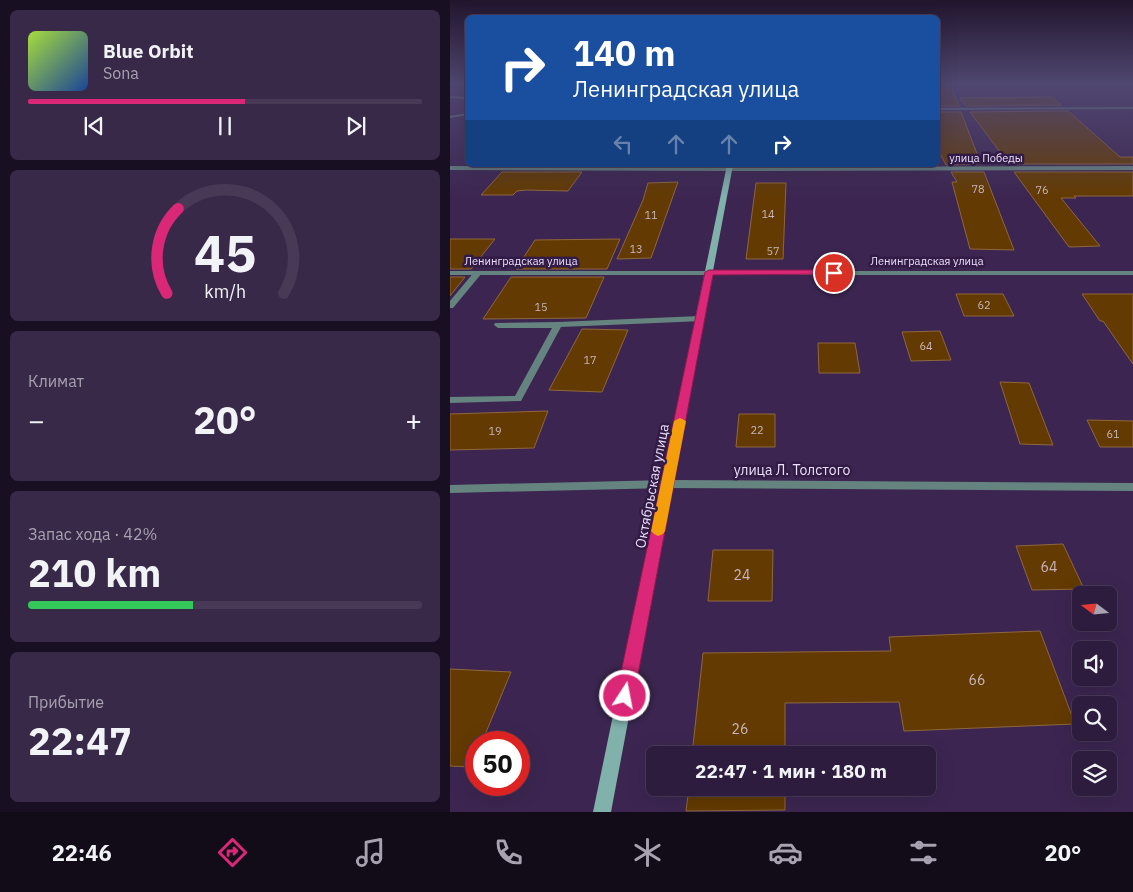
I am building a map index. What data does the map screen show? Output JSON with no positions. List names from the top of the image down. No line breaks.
{"streets":{"main road":["Октябрьская улица"],"street":["улица Победы","Ленинградская улица","улица Л. Толстого"]},"crossings":[["улица Победы","Октябрьская улица"],["Ленинградская улица","Октябрьская улица"],["улица Л. Толстого","Октябрьская улица"]],"house_numbers":["78","76","14","11","13","57","62","15","64","17","22","19","61","64","24","66","26"],"north":"left","page":{"turn":["140 m","Ленинградская улица"],"song":["Blue Orbit","Sona"],"tile":["Климат",["Запас хода · 42%","210 km"],["Прибытие","22:47"]],"heat":["−","20°","+"],"limit":"50","trip":"22:47 · 1 мин · 180 m","tabs":["22:46","20°"],"gauge":["45","km/h"]}}
